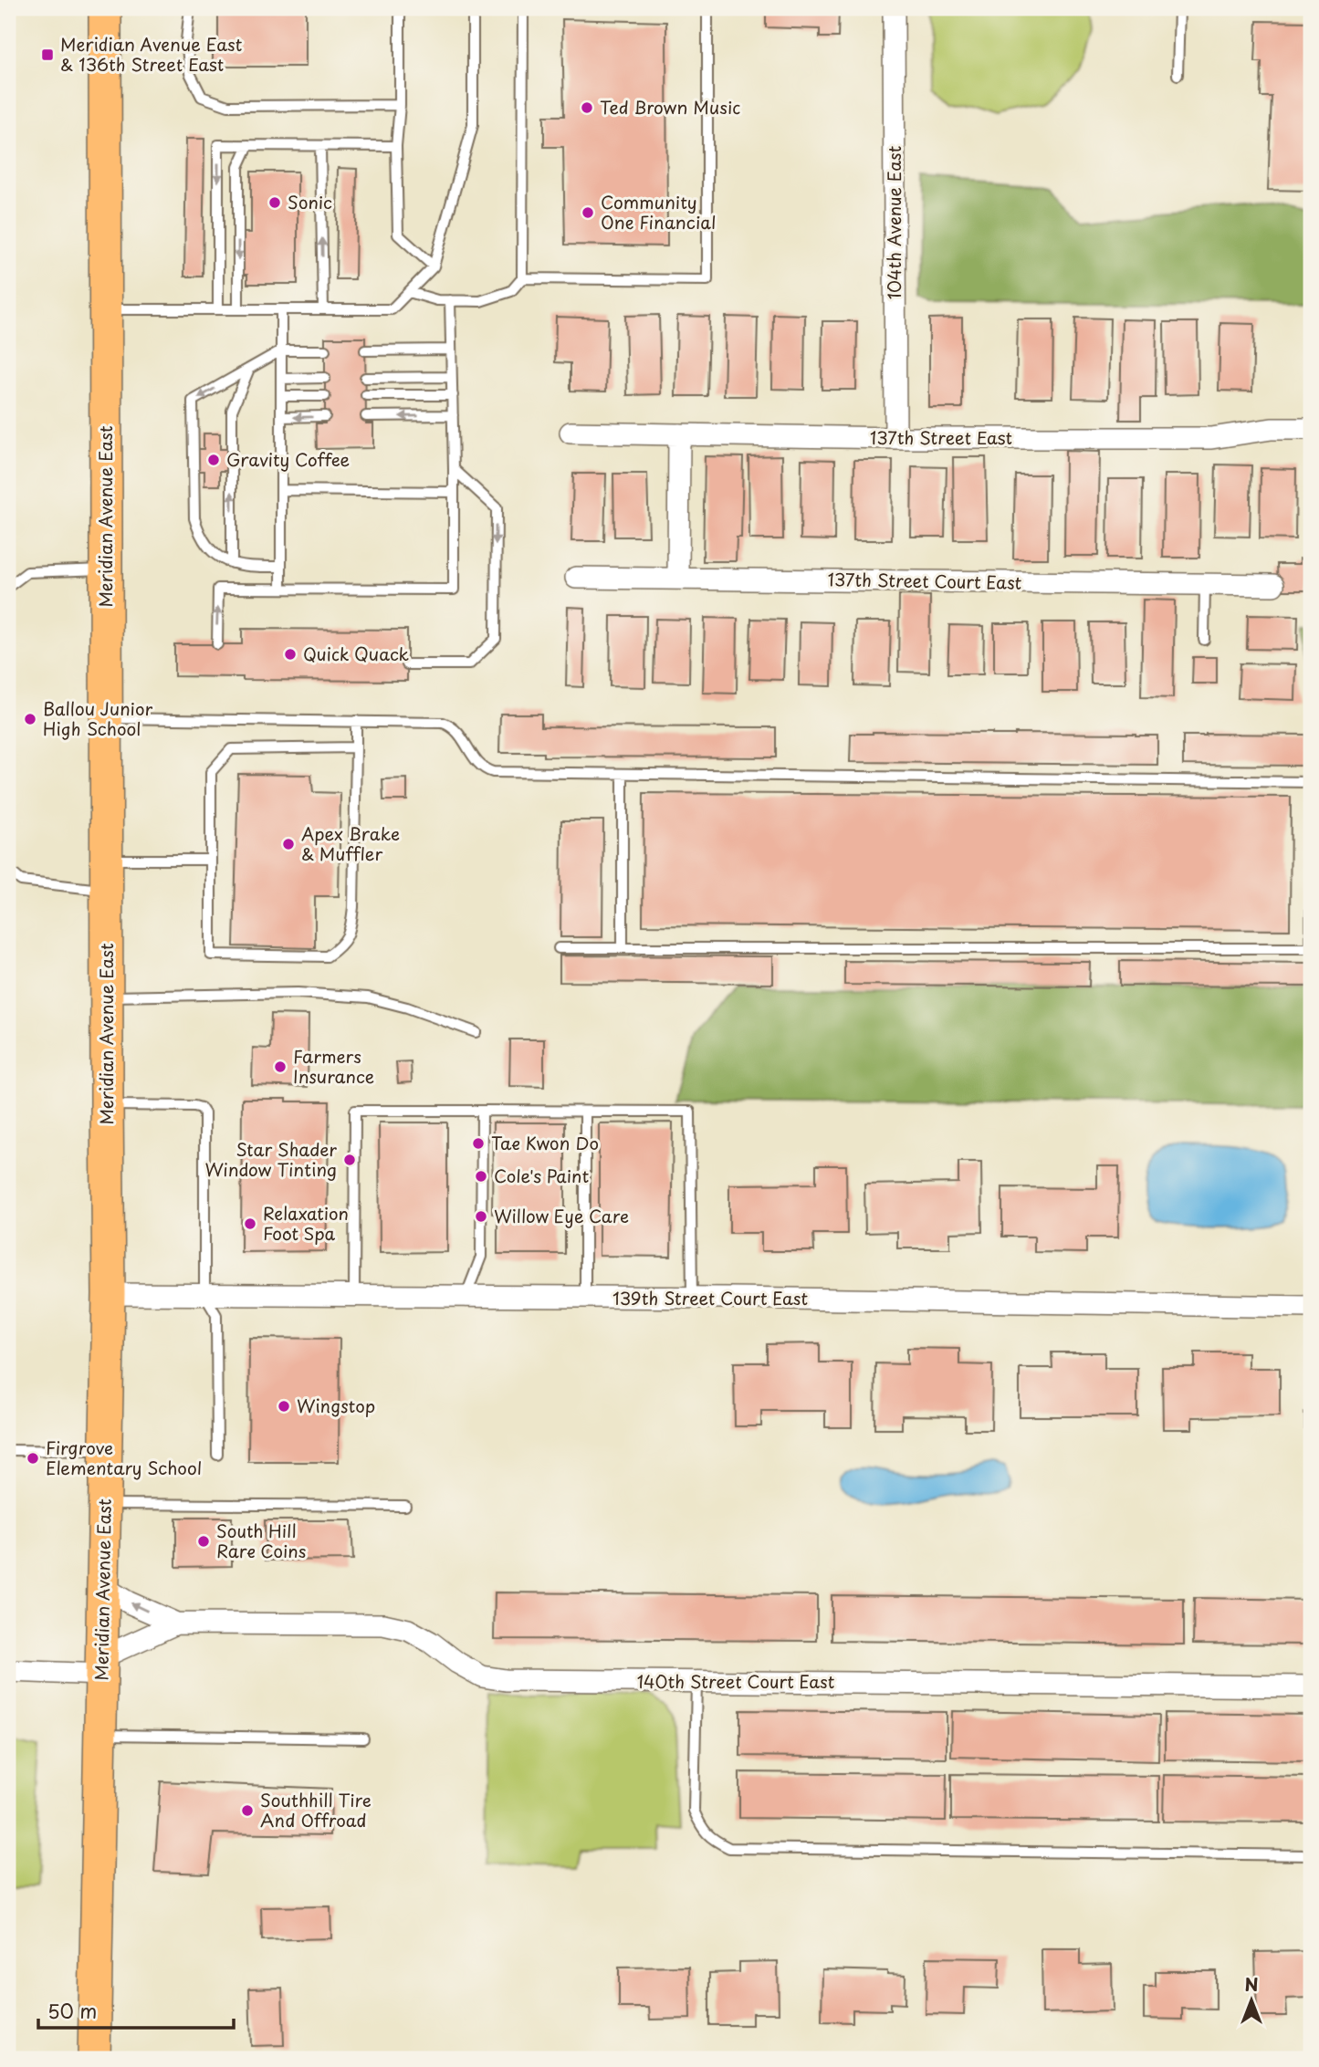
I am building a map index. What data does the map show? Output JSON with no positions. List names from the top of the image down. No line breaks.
{"streets":{"main road":["Meridian Avenue East"],"street":["104th Avenue East","137th Street East","137th Street Court East","139th Street Court East","140th Street Court East"]},"crossings":[["104th Avenue East","137th Street East"],["Meridian Avenue East","139th Street Court East"],["Meridian Avenue East","140th Street Court East"]],"places":{"transit":["Meridian Avenue East & 136th Street East"],"other":["Ted Brown Music","Sonic","Community One Financial","Gravity Coffee","Quick Quack","Ballou Junior High School","Apex Brake & Muffler","Farmers Insurance","Tae Kwon Do","Star Shader Window Tinting","Cole's Paint","Willow Eye Care","Relaxation Foot Spa","Wingstop","Firgrove Elementary School","South Hill Rare Coins","Southhill Tire And Offroad"]},"scale_bar":"50 m","north":"top"}
